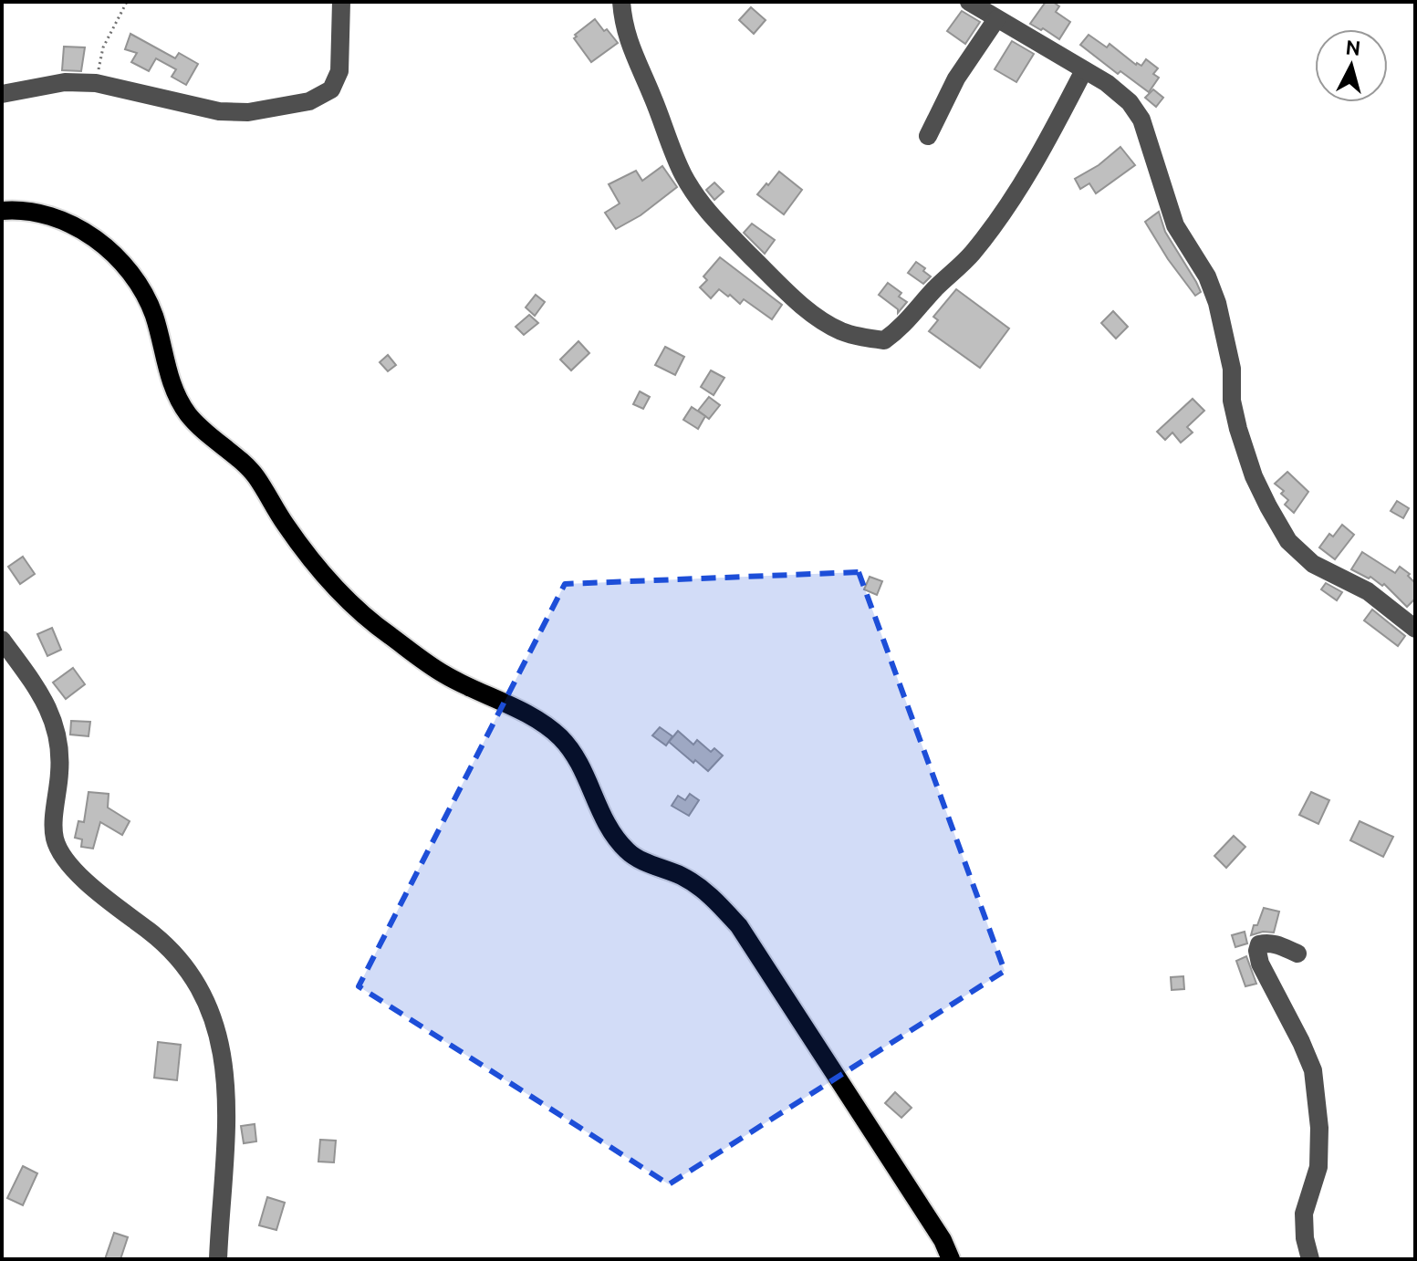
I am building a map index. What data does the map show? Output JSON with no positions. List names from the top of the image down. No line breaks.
{"north":"top"}
